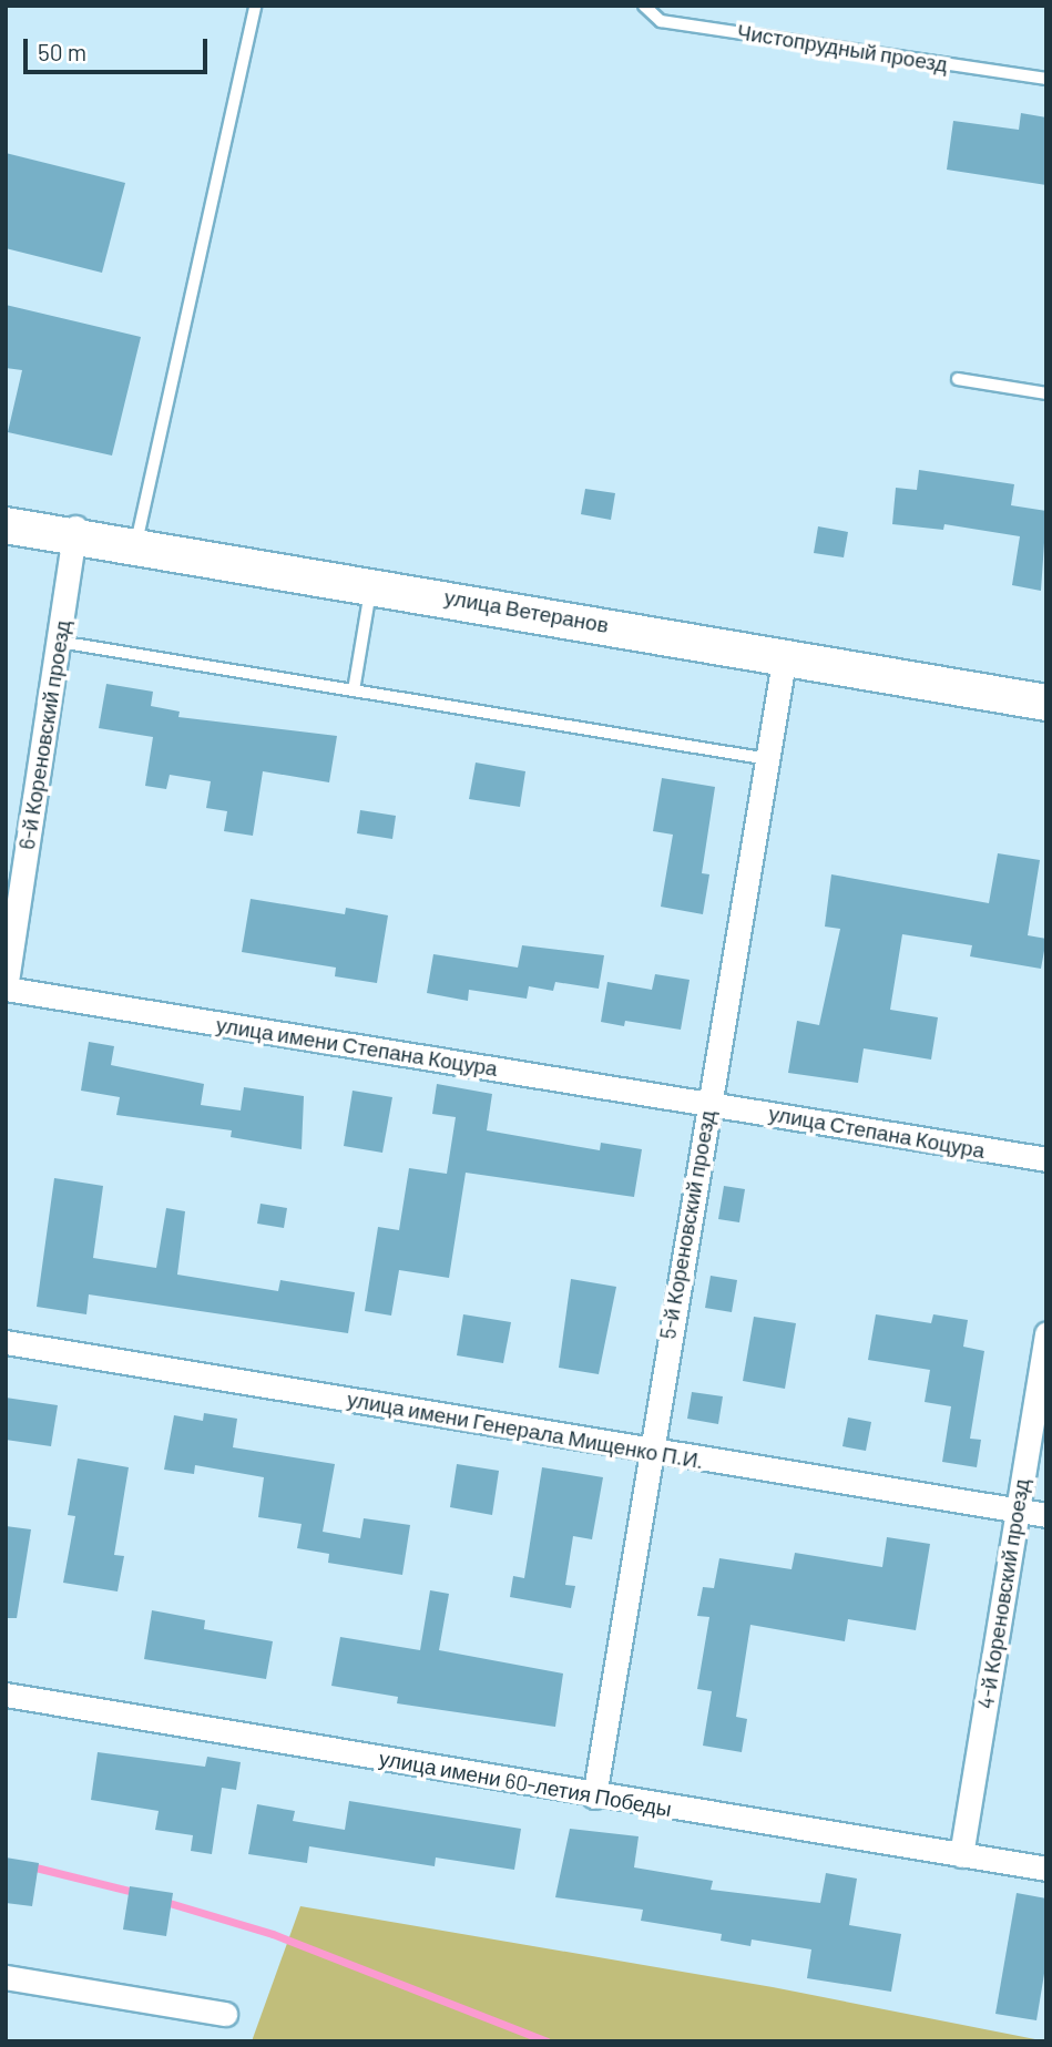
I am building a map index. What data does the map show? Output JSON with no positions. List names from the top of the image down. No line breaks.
{"streets":{"street":["улица Ветеранов","6-й Кореновский проезд","улица имени Степана Коцура","улица Степана Коцура","5-й Кореновский проезд","улица имени Генерала Мищенко П.И.","4-й Кореновский проезд","улица имени 60-летия Победы"],"lane":["Чистопрудный проезд"]},"crossings":[["улица Ветеранов","6-й Кореновский проезд"],["улица Ветеранов","5-й Кореновский проезд"],["6-й Кореновский проезд","улица имени Степана Коцура"],["улица имени Степана Коцура","улица Степана Коцура"],["улица имени Степана Коцура","5-й Кореновский проезд"],["улица Степана Коцура","5-й Кореновский проезд"],["5-й Кореновский проезд","улица имени Генерала Мищенко П.И."],["5-й Кореновский проезд","улица имени 60-летия Победы"],["улица имени Генерала Мищенко П.И.","4-й Кореновский проезд"],["4-й Кореновский проезд","улица имени 60-летия Победы"]],"scale_bar":"50 m"}
